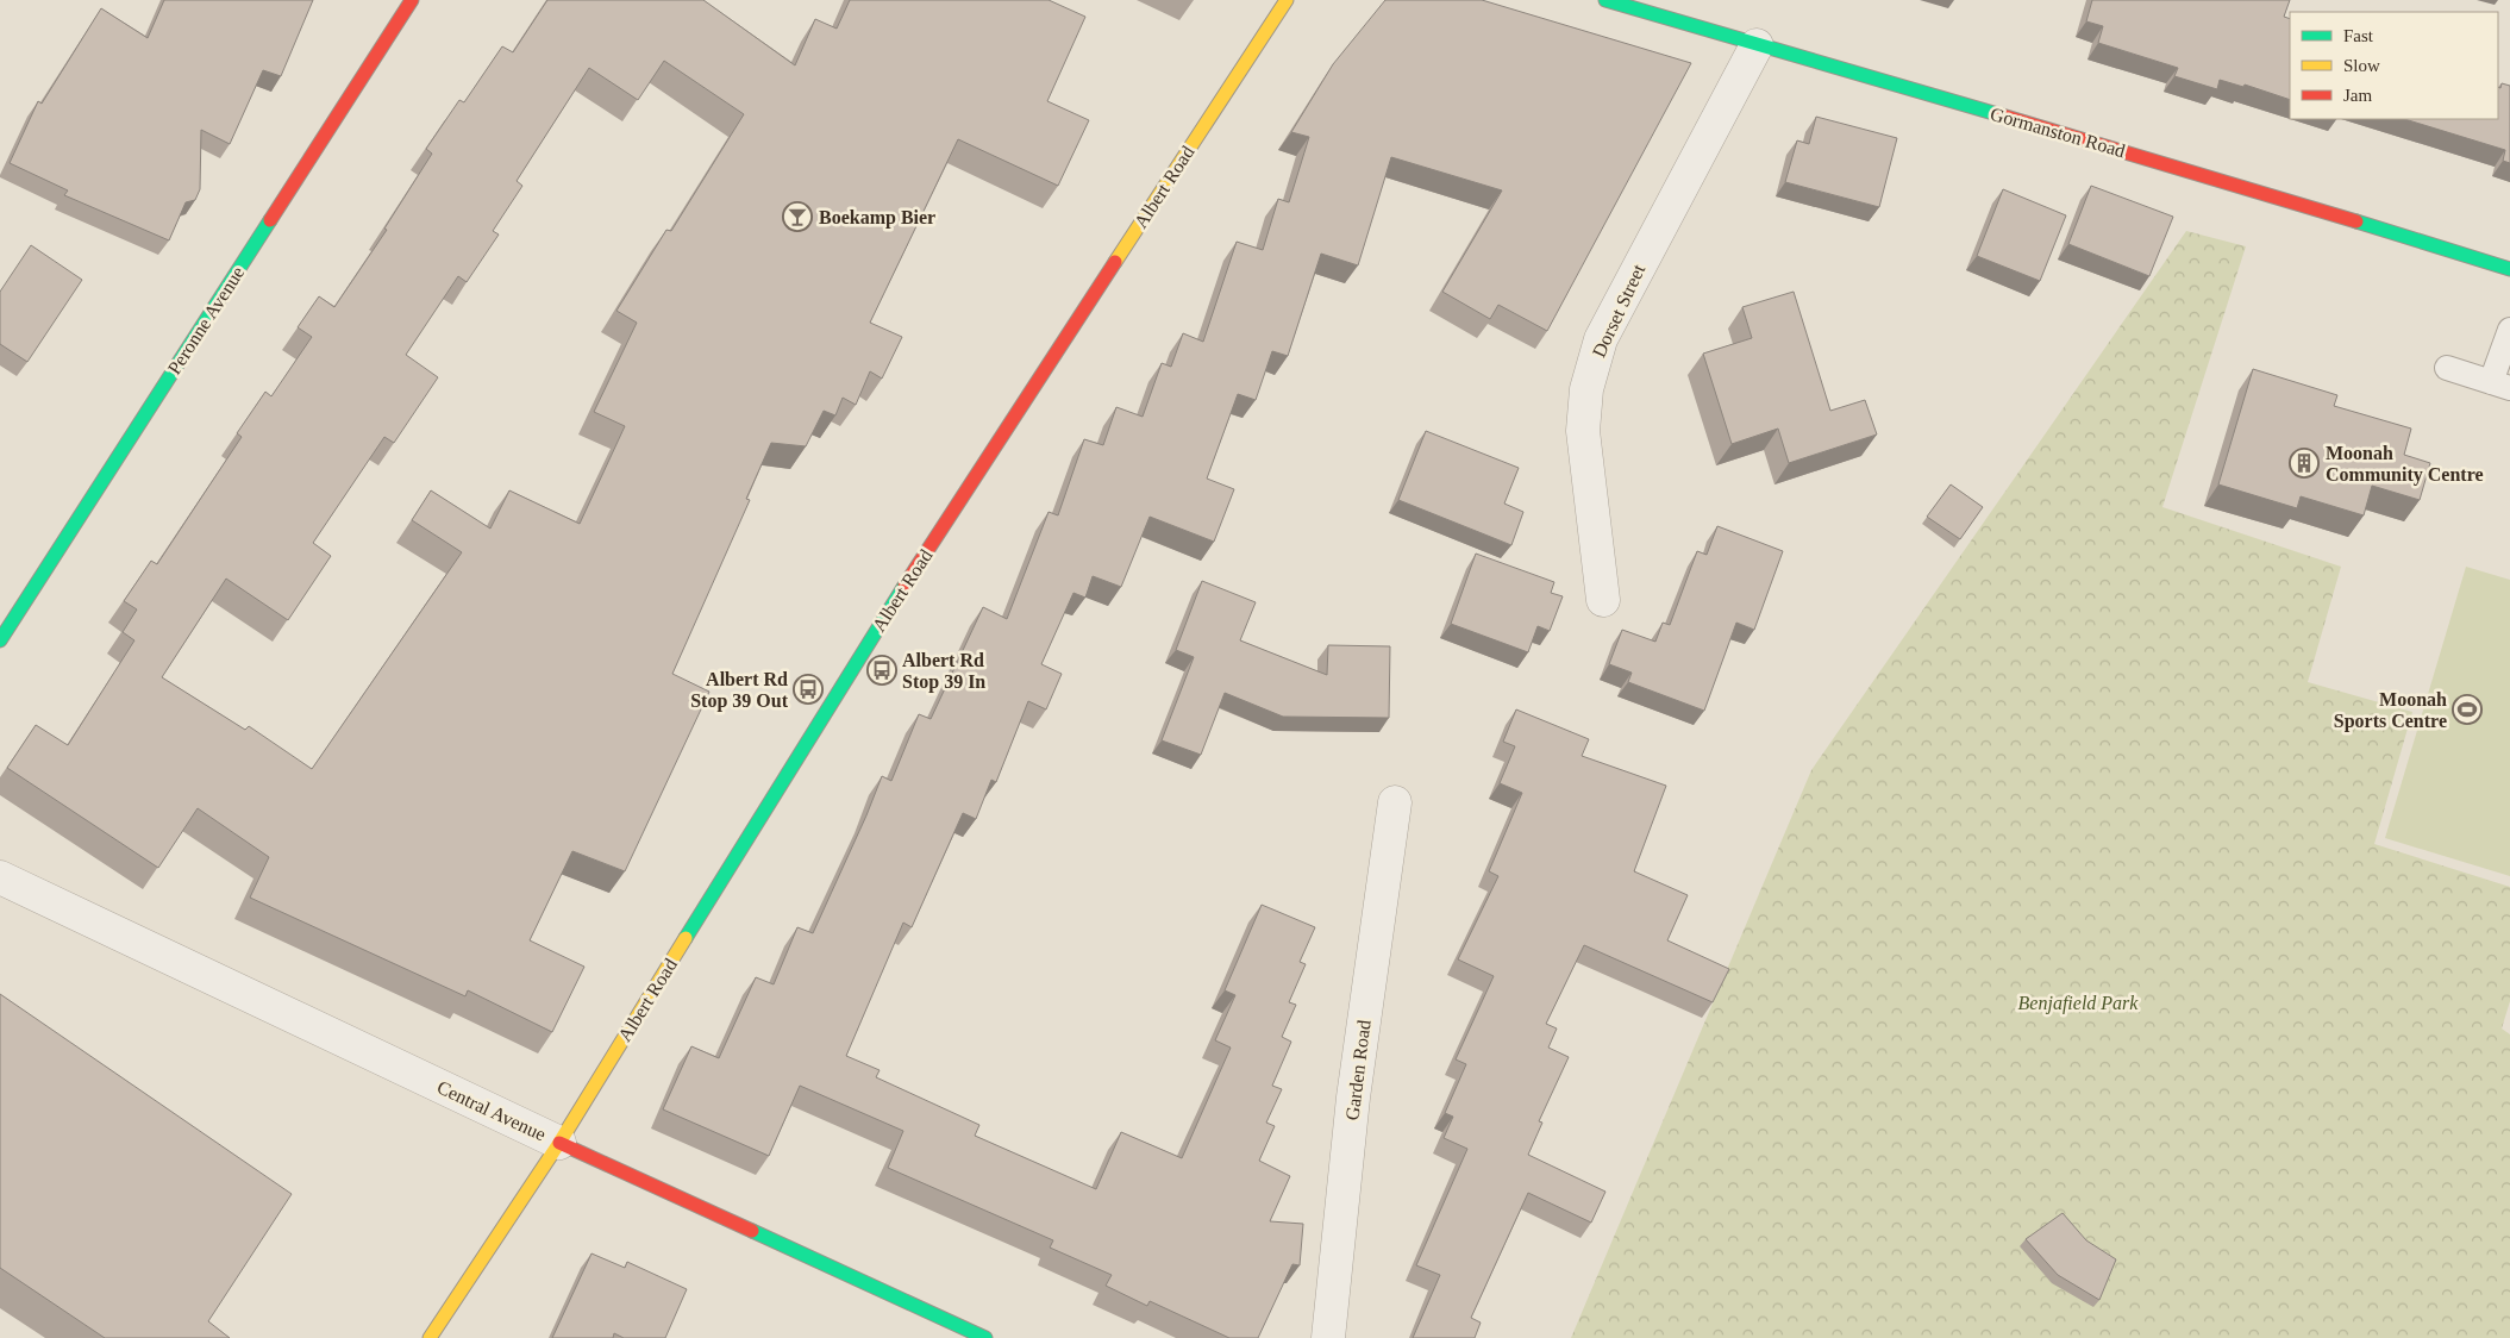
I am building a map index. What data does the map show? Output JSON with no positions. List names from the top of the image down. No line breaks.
{"streets":{"street":["Gormanston Road","Albert Road","Dorset Street","Peronne Avenue","Garden Road","Central Avenue"]},"crossings":[["Gormanston Road","Dorset Street"],["Albert Road","Central Avenue"]],"parks":["Benjafield Park"],"places":{"bar":["Boekamp Bier"],"building":["Moonah Community Centre"],"bus stop":["Albert Rd Stop 39 In","Albert Rd Stop 39 Out"],"sports":["Moonah Sports Centre"]},"legend":["Fast","Slow","Jam"]}
